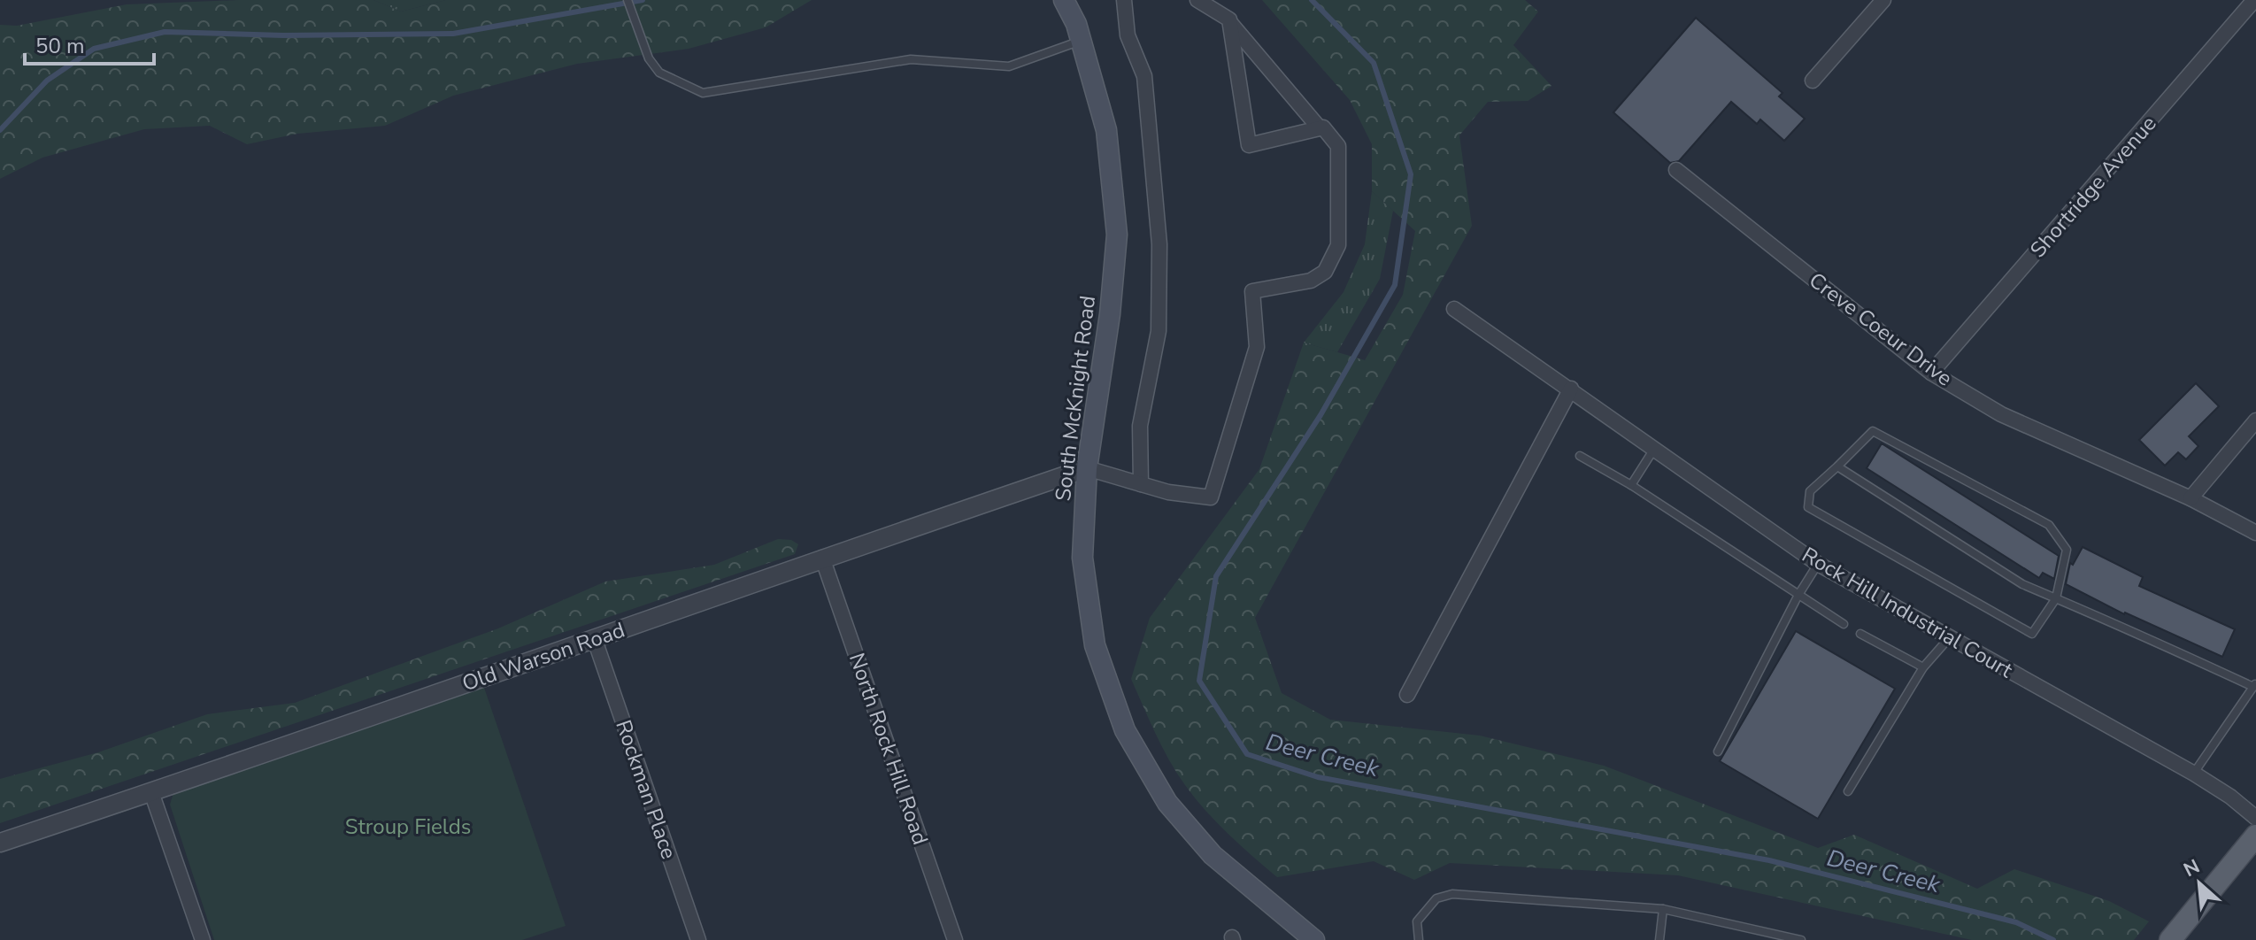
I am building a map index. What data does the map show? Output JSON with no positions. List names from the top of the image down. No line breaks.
{"streets":{"main road":["South McKnight Road"],"street":["Shortridge Avenue","Creve Coeur Drive","Rock Hill Industrial Court","Old Warson Road","North Rock Hill Road","Rockman Place"]},"crossings":[["Shortridge Avenue","Creve Coeur Drive"],["South McKnight Road","Old Warson Road"],["Old Warson Road","North Rock Hill Road"],["Old Warson Road","Rockman Place"]],"water":["Deer Creek"],"parks":["Stroup Fields"],"scale_bar":"50 m","north":"top left"}
